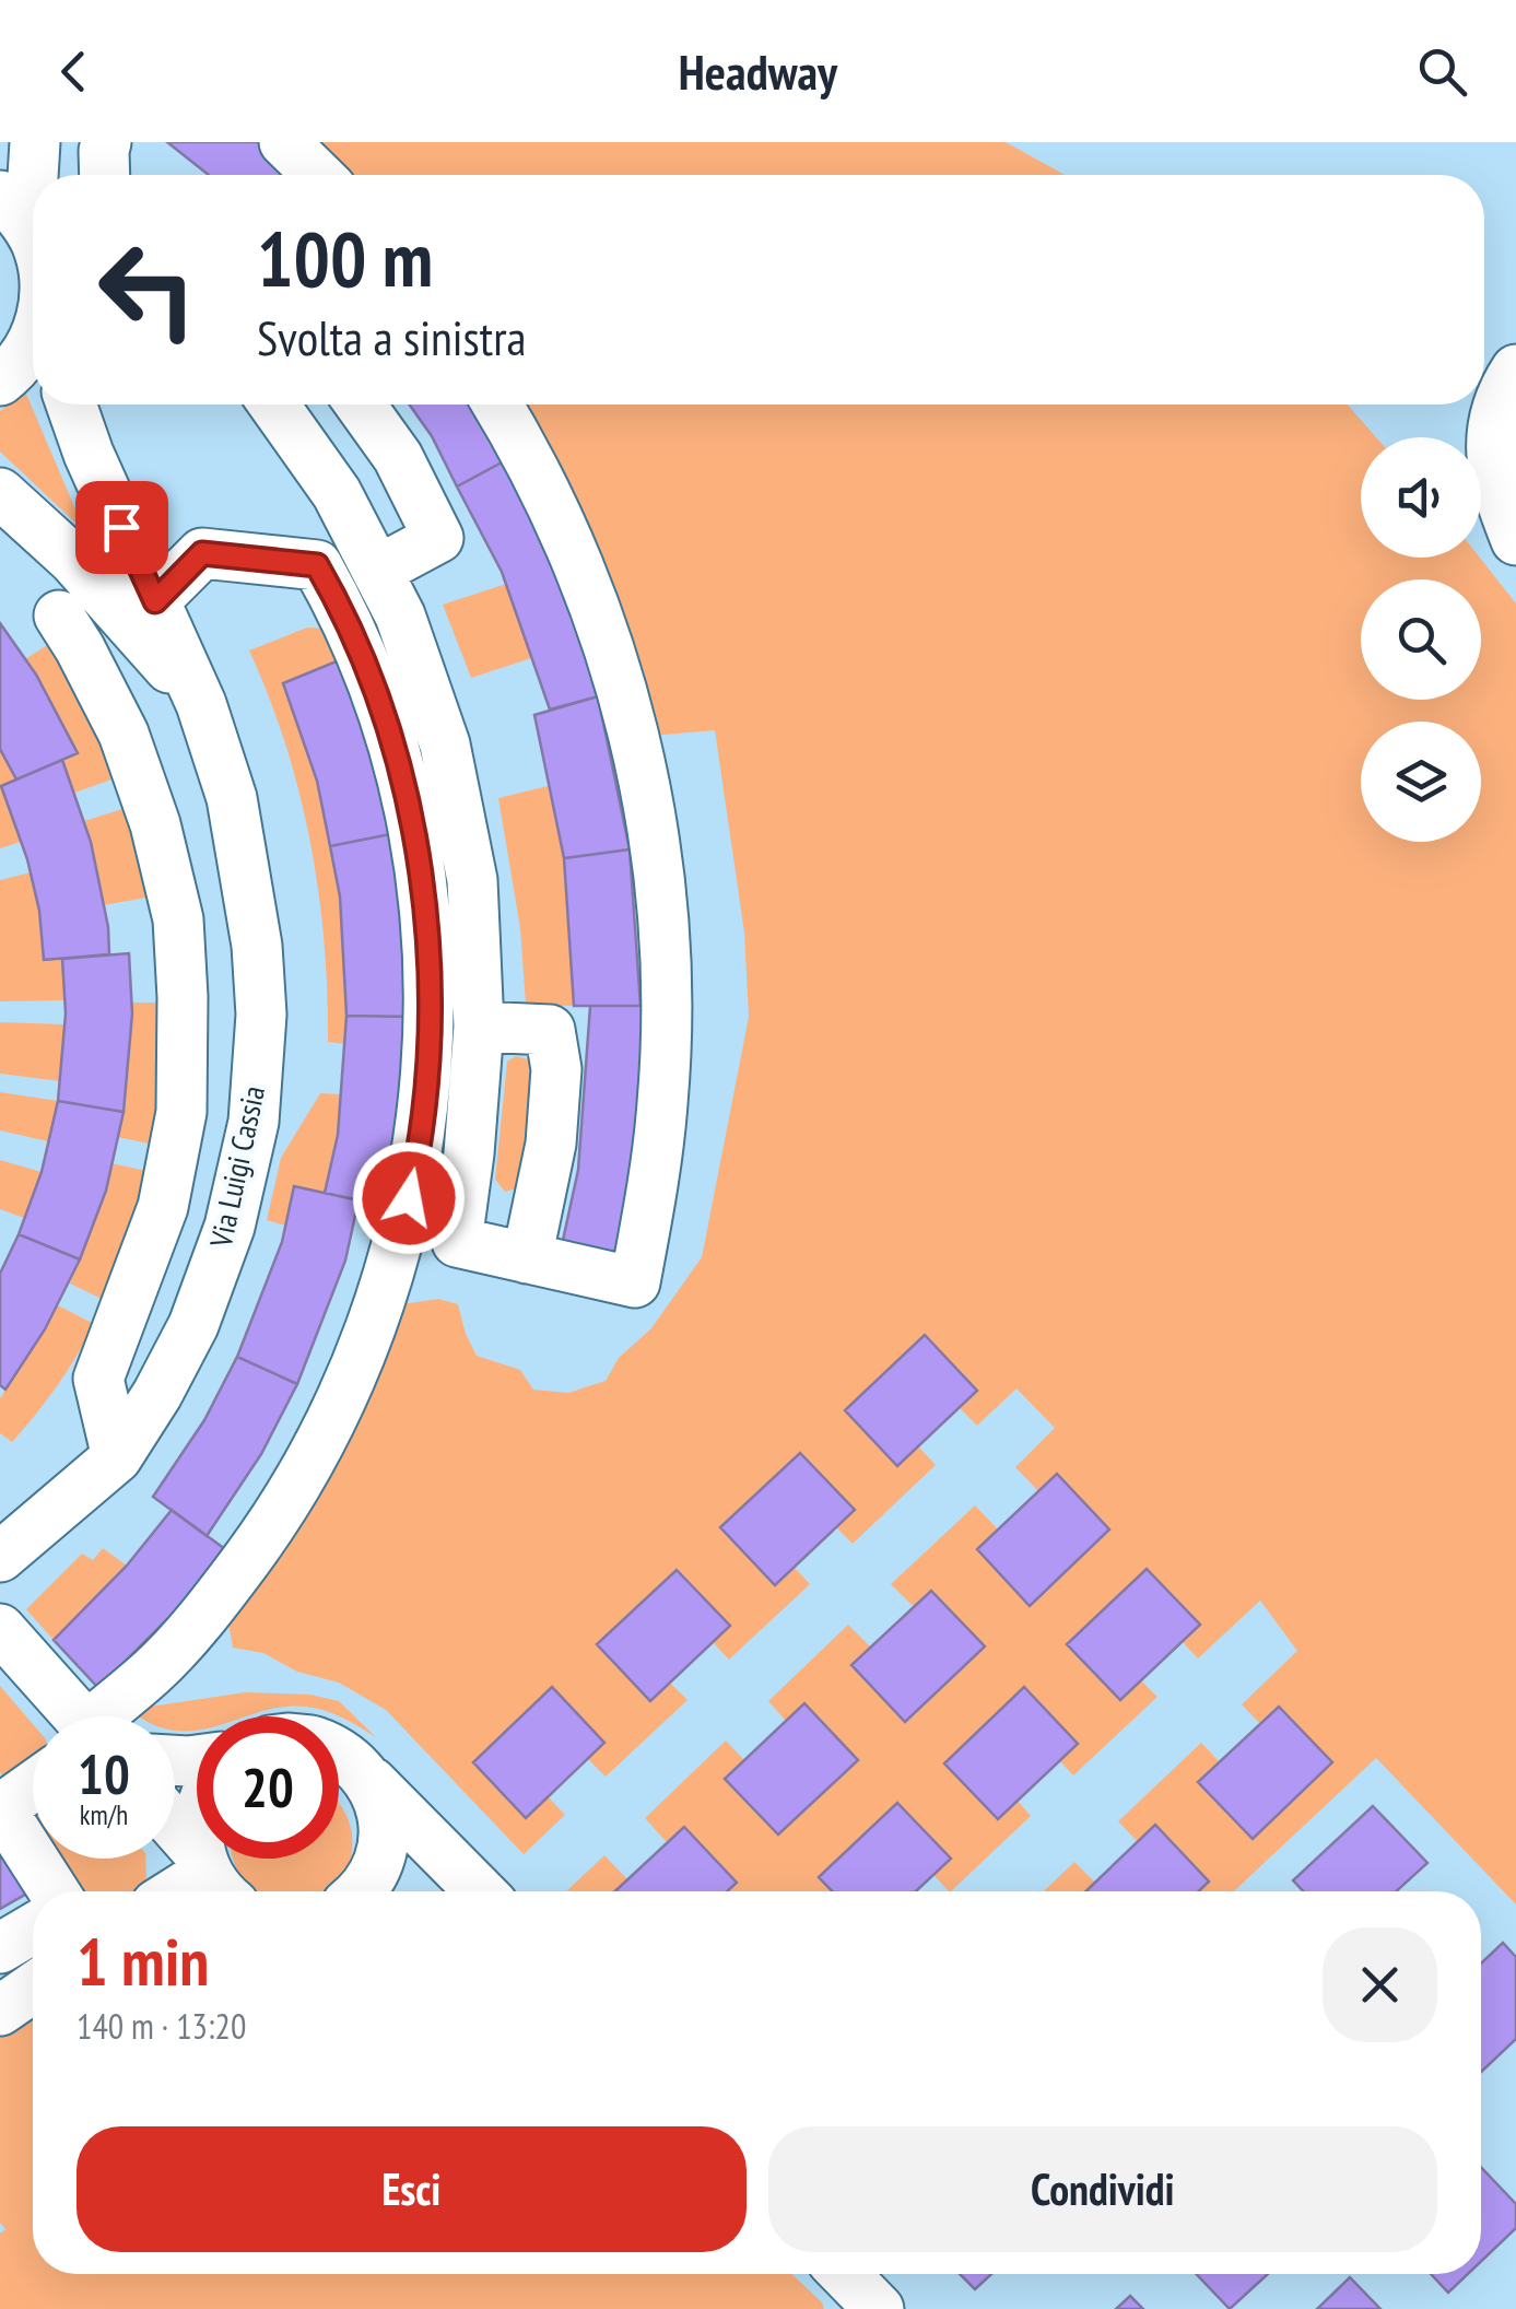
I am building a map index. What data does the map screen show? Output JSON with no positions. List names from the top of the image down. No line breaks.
{"streets":{"street":["Via Luigi Cassia"]},"page":{"header":"Headway","turn":["100 m","Svolta a sinistra"],"speed":"10 km/h","limit":"20","heading":["1 min","140 m · 13:20"],"buttons":["Esci","Condividi"]}}
